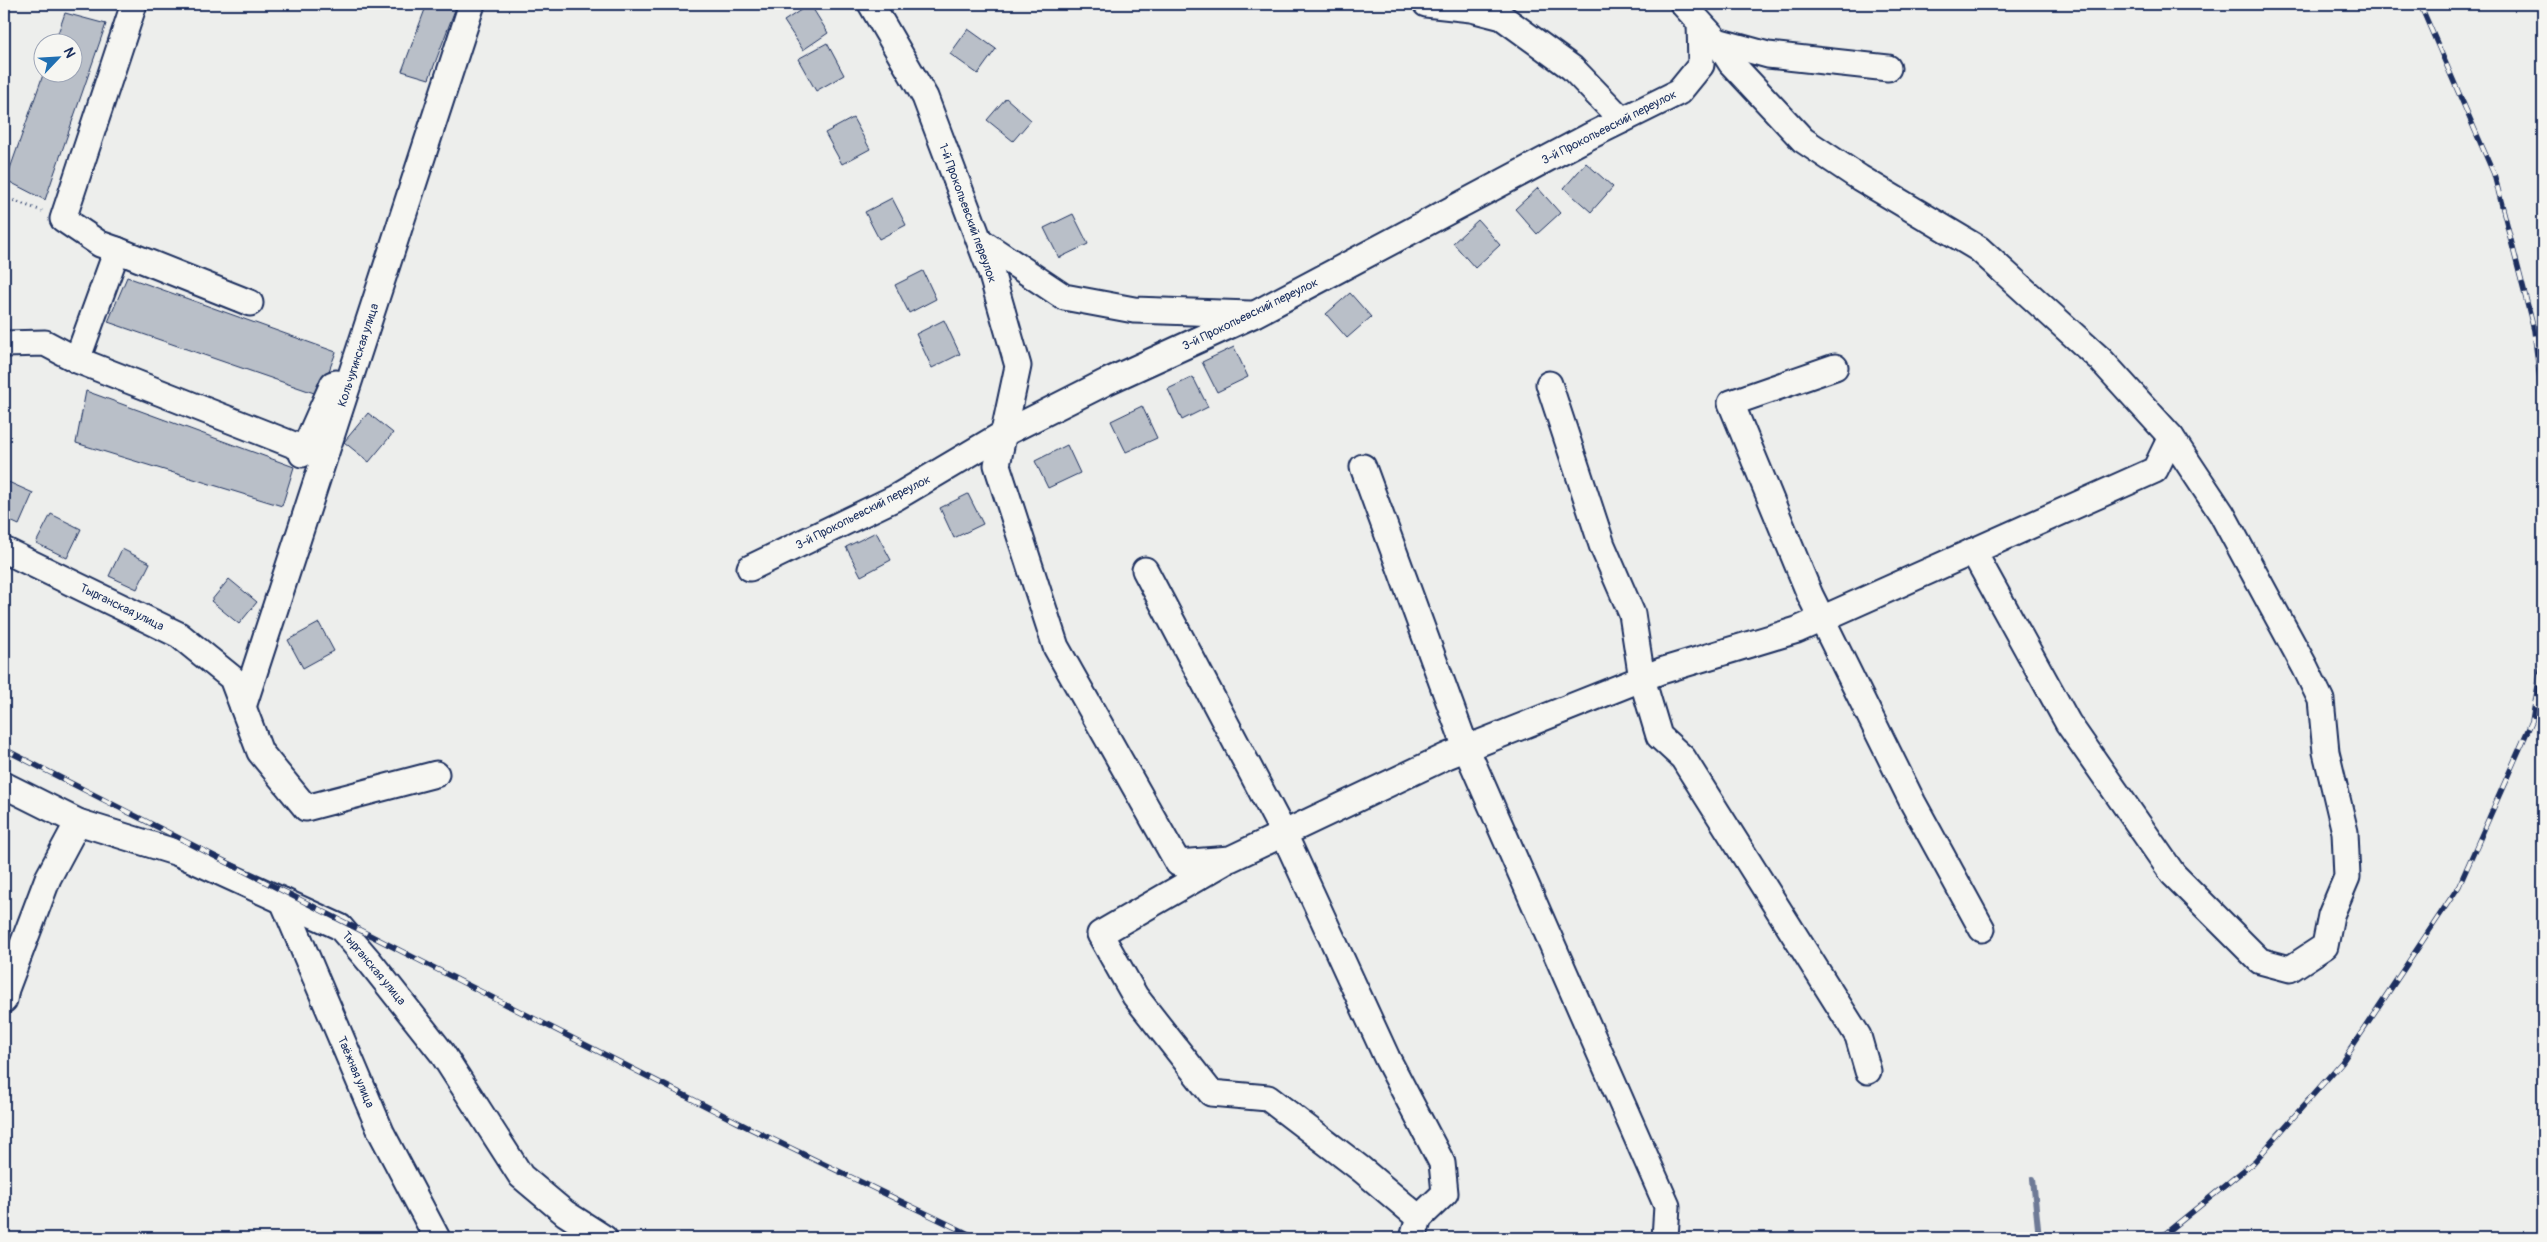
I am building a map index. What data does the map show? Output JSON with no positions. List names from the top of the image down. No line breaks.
{"streets":{"street":["3-й Прокопьевский переулок","1-й Прокопьевский переулок","Кольчугинская улица","Тырганская улица","Таёжная улица"]},"crossings":[["3-й Прокопьевский переулок","1-й Прокопьевский переулок"],["Кольчугинская улица","Тырганская улица"],["Тырганская улица","Таёжная улица"]],"north":"top right"}
